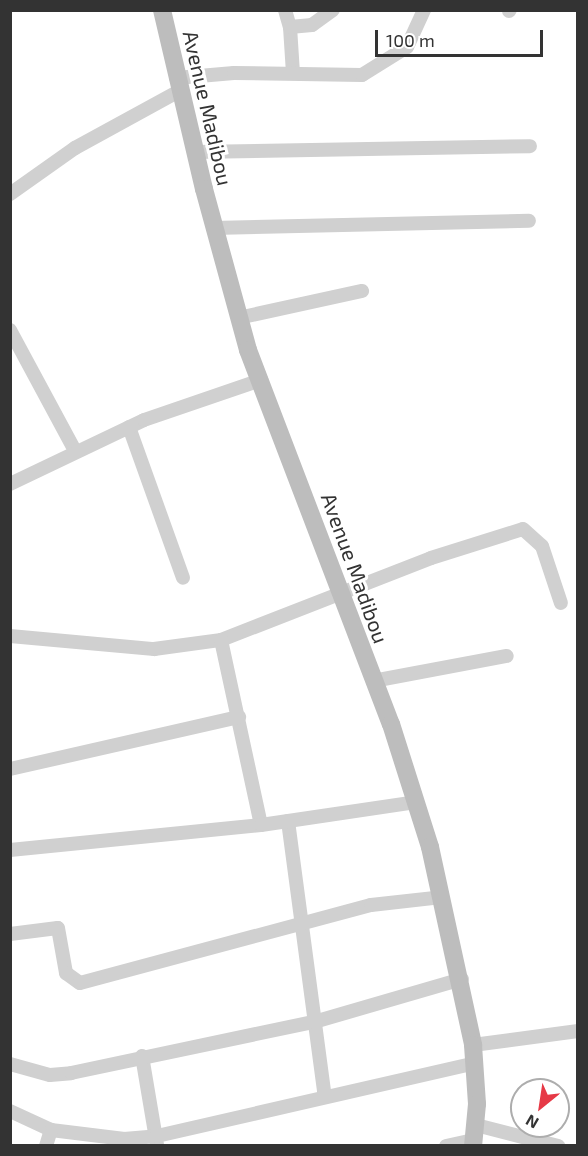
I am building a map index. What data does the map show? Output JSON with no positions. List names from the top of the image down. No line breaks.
{"streets":{"street":["Avenue Madibou"]},"scale_bar":"100 m","north":"bottom left"}
